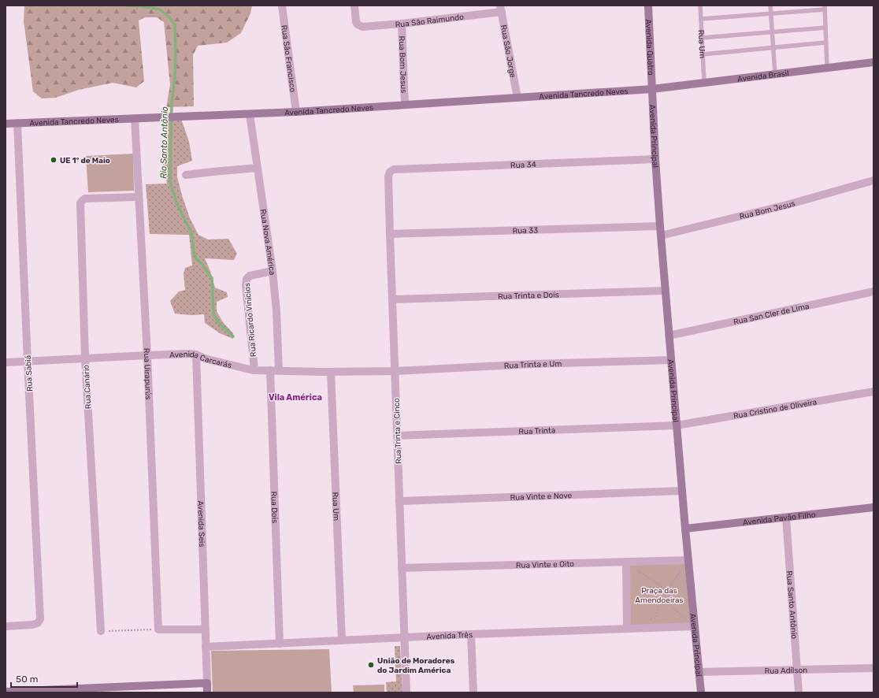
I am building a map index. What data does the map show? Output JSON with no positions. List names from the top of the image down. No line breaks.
{"streets":{"street":["Rua São Raimundo","Rua Um","Avenida Quatro","Rua São Jorge","Rua São Francisco","Rua Bom Jesus","Avenida Brasil","Avenida Tancredo Neves","Avenida Principal","Rua 34","Rua 33","Rua Nova América","Rua Trinta e Dois","Rua San Cler de Lima","Rua Ricardo Vinicios","Avenida Carcarás","Rua Trinta e Um","Rua Sabiá","Rua Uirapurύs","Rua Canário","Rua Cristino de Oliveira","Rua Trinta","Rua Trinta e Cinco","Rua Vinte e Nove","Rua Dois","Avenida Pavão Filho","Avenida Seis","Rua Vinte e Oito","Rua Santo Antônio","Avenida Três","Rua Adílson"]},"crossings":[["Rua São Raimundo","Rua São Jorge"],["Rua São Raimundo","Rua Bom Jesus"],["Rua Um","Avenida Brasil"],["Rua Um","Avenida Carcarás"],["Rua Um","Avenida Três"],["Avenida Quatro","Avenida Brasil"],["Avenida Quatro","Avenida Tancredo Neves"],["Avenida Quatro","Avenida Principal"],["Rua São Jorge","Avenida Tancredo Neves"],["Rua São Francisco","Avenida Tancredo Neves"],["Rua Bom Jesus","Avenida Tancredo Neves"],["Rua Bom Jesus","Avenida Principal"],["Avenida Brasil","Avenida Tancredo Neves"],["Avenida Brasil","Avenida Principal"],["Avenida Tancredo Neves","Avenida Principal"],["Avenida Tancredo Neves","Rua Nova América"],["Avenida Tancredo Neves","Rua Sabiá"],["Avenida Tancredo Neves","Rua Uirapurύs"],["Avenida Principal","Rua 34"],["Avenida Principal","Rua 33"],["Avenida Principal","Rua Trinta e Dois"],["Avenida Principal","Rua San Cler de Lima"],["Avenida Principal","Rua Trinta e Um"],["Avenida Principal","Rua Cristino de Oliveira"],["Avenida Principal","Rua Trinta"],["Avenida Principal","Rua Vinte e Nove"],["Avenida Principal","Avenida Pavão Filho"],["Avenida Principal","Rua Vinte e Oito"],["Avenida Principal","Avenida Três"],["Avenida Principal","Rua Adílson"],["Rua 34","Rua Trinta e Cinco"],["Rua 33","Rua Trinta e Cinco"],["Rua Nova América","Rua Ricardo Vinicios"],["Rua Nova América","Avenida Carcarás"],["Rua Trinta e Dois","Rua Trinta e Cinco"],["Rua Ricardo Vinicios","Avenida Carcarás"],["Avenida Carcarás","Rua Trinta e Um"],["Avenida Carcarás","Rua Sabiá"],["Avenida Carcarás","Rua Uirapurύs"],["Avenida Carcarás","Rua Canário"],["Avenida Carcarás","Rua Trinta e Cinco"],["Avenida Carcarás","Rua Dois"],["Avenida Carcarás","Avenida Seis"],["Rua Trinta e Um","Rua Trinta e Cinco"],["Rua Uirapurύs","Rua Canário"],["Rua Cristino de Oliveira","Rua Trinta"],["Rua Trinta","Rua Trinta e Cinco"],["Rua Trinta e Cinco","Rua Vinte e Nove"],["Rua Trinta e Cinco","Rua Vinte e Oito"],["Rua Trinta e Cinco","Avenida Três"],["Rua Dois","Avenida Três"],["Avenida Pavão Filho","Rua Santo Antônio"],["Avenida Seis","Avenida Três"],["Rua Santo Antônio","Rua Adílson"]],"districts":["Vila América"],"water":["Rio Santo Antônio"],"parks":["Praça das Amendoeiras"],"places":["UE 1º de Maio","União de Moradores do Jardim América"],"scale_bar":"50 m"}
